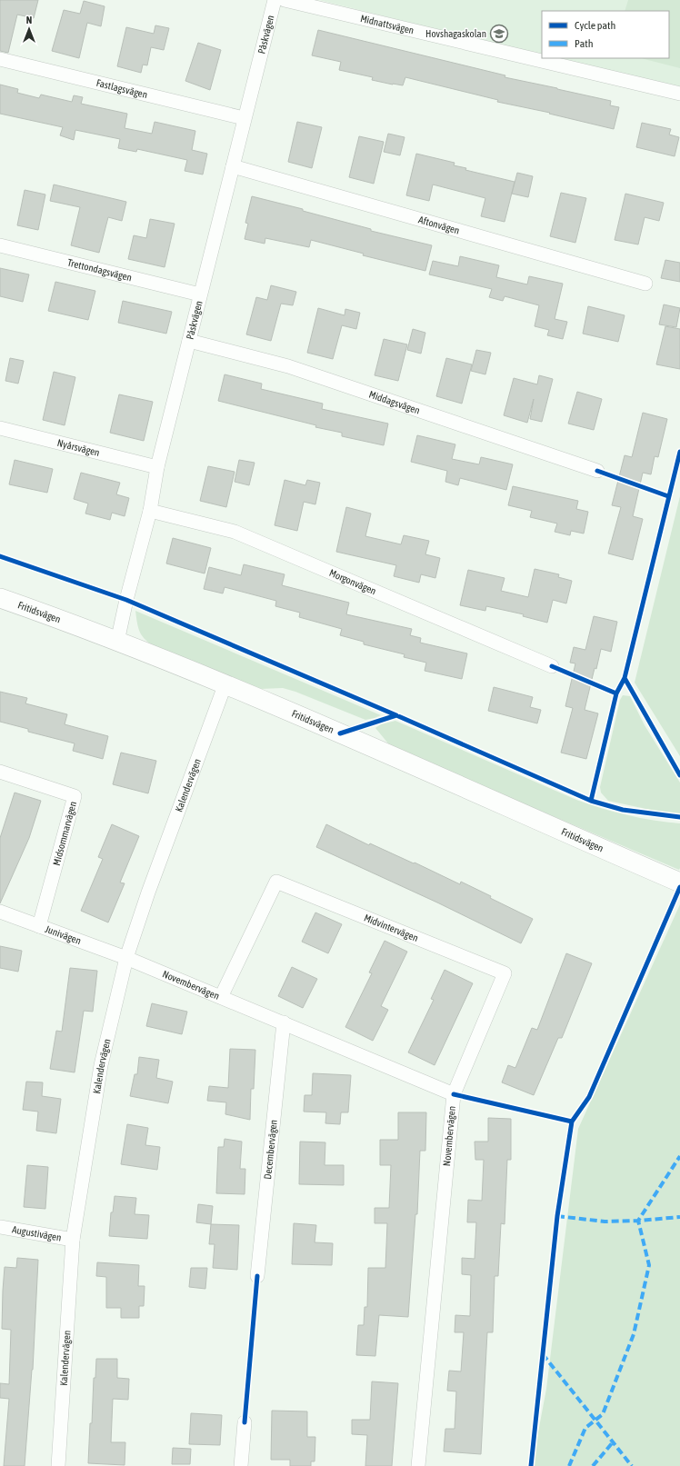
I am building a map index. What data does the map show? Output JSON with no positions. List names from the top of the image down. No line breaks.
{"streets":{"street":["Midnattsvägen","Påskvägen","Fastlagsvägen","Aftonvägen","Trettondagsvägen","Middagsvägen","Nyårsvägen","Morgonvägen","Fritidsvägen","Kalendervägen","Midsommarvägen","Midvintervägen","Junivägen","Novembervägen","Decembervägen","Augustivägen"]},"crossings":[["Påskvägen","Fastlagsvägen"],["Påskvägen","Aftonvägen"],["Påskvägen","Trettondagsvägen"],["Påskvägen","Middagsvägen"],["Påskvägen","Nyårsvägen"],["Påskvägen","Morgonvägen"],["Påskvägen","Fritidsvägen"],["Fritidsvägen","Kalendervägen"],["Kalendervägen","Junivägen"],["Kalendervägen","Novembervägen"],["Kalendervägen","Augustivägen"],["Midsommarvägen","Junivägen"],["Midvintervägen","Novembervägen"],["Junivägen","Novembervägen"],["Novembervägen","Decembervägen"]],"places":{"school or university":["Hovshagaskolan"]},"legend":["Cycle path","Path"],"north":"top"}
